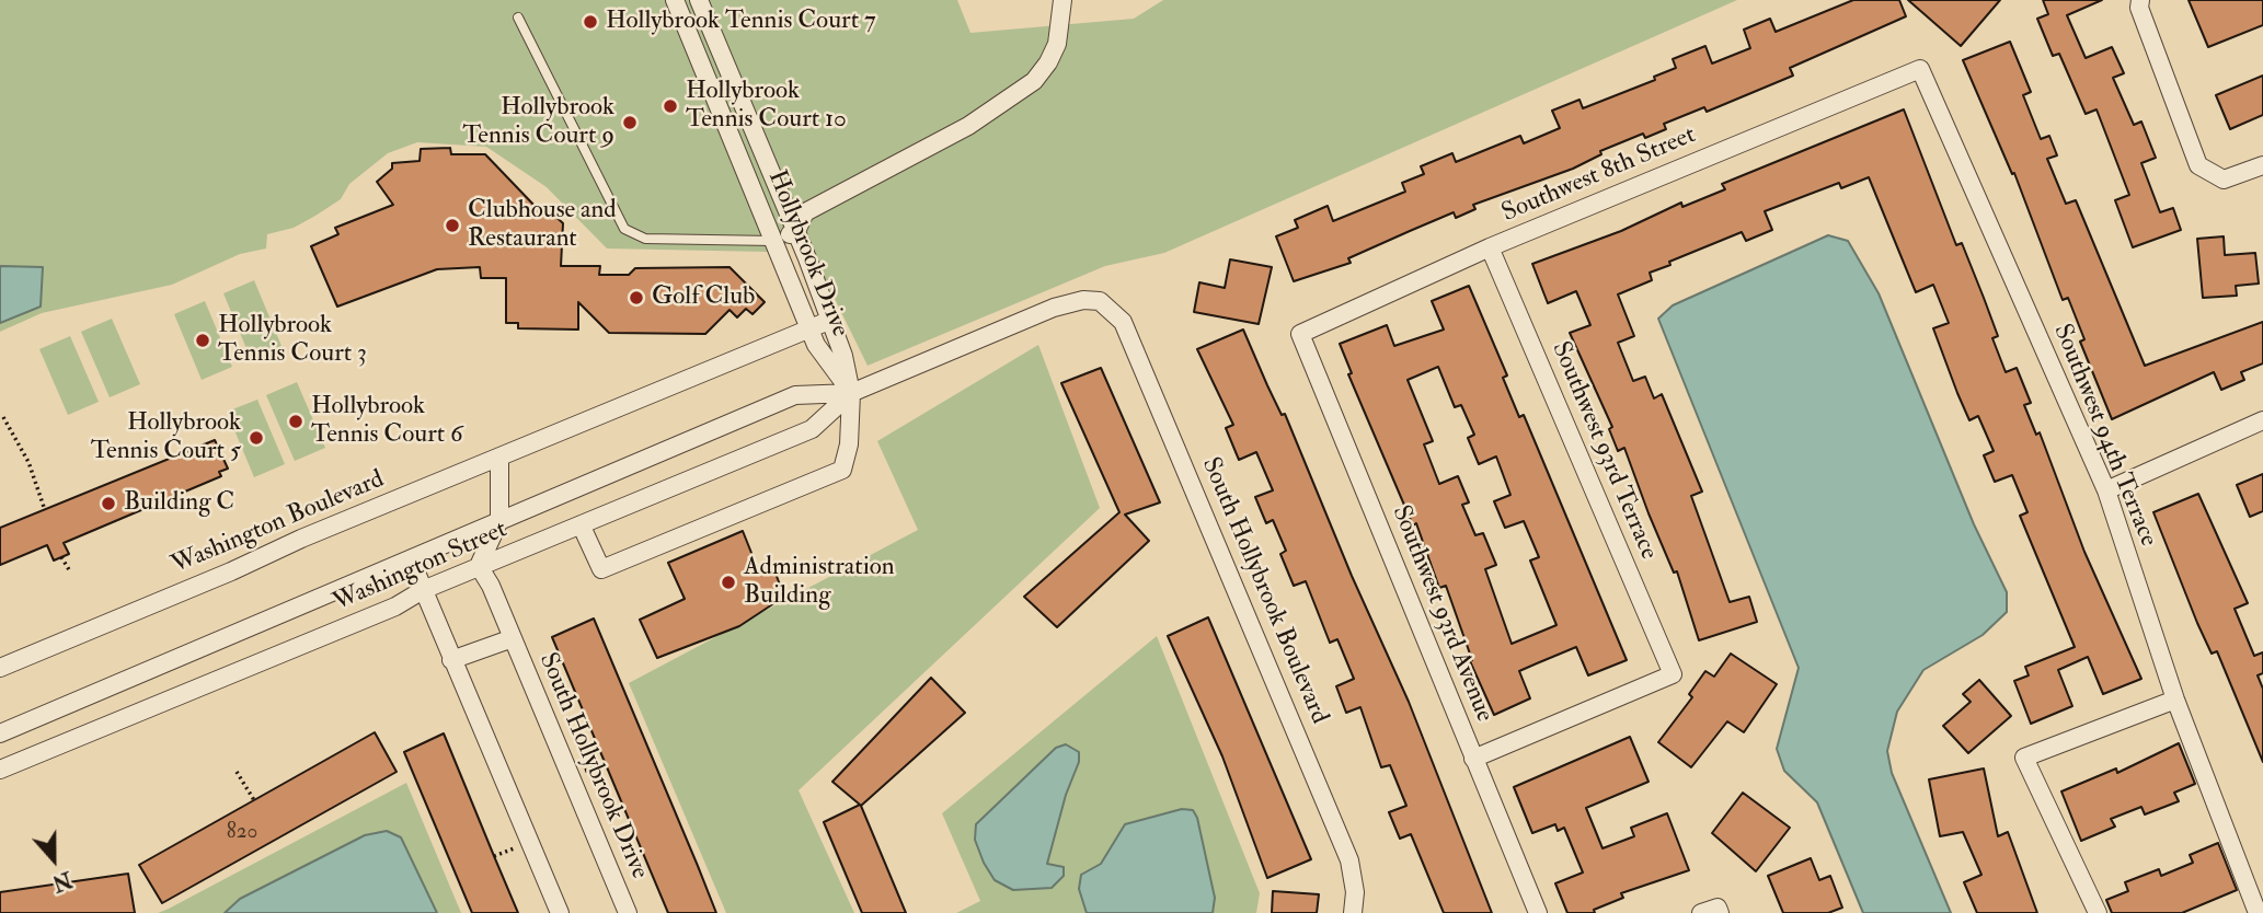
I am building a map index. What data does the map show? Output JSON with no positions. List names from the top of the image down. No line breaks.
{"streets":{"street":["Southwest 8th Street","Hollybrook Drive","Southwest 94th Terrace","Southwest 93rd Terrace","Washington Boulevard","Washington Street","South Hollybrook Boulevard","Southwest 93rd Avenue","South Hollybrook Drive"]},"crossings":[["Southwest 8th Street","Southwest 94th Terrace"],["Southwest 8th Street","Southwest 93rd Terrace"],["Southwest 8th Street","Southwest 93rd Avenue"],["Hollybrook Drive","Washington Boulevard"],["Hollybrook Drive","Washington Street"],["Southwest 93rd Terrace","Southwest 93rd Avenue"],["Washington Street","South Hollybrook Boulevard"],["Washington Street","South Hollybrook Drive"]],"places":["Hollybrook Tennis Court 7","Hollybrook Tennis Court 10","Hollybrook Tennis Court 9","Clubhouse and Restaurant","Golf Club","Hollybrook Tennis Court 3","Hollybrook Tennis Court 6","Hollybrook Tennis Court 5","Building C","Administration Building"],"house_numbers":["820"],"north":"bottom"}
